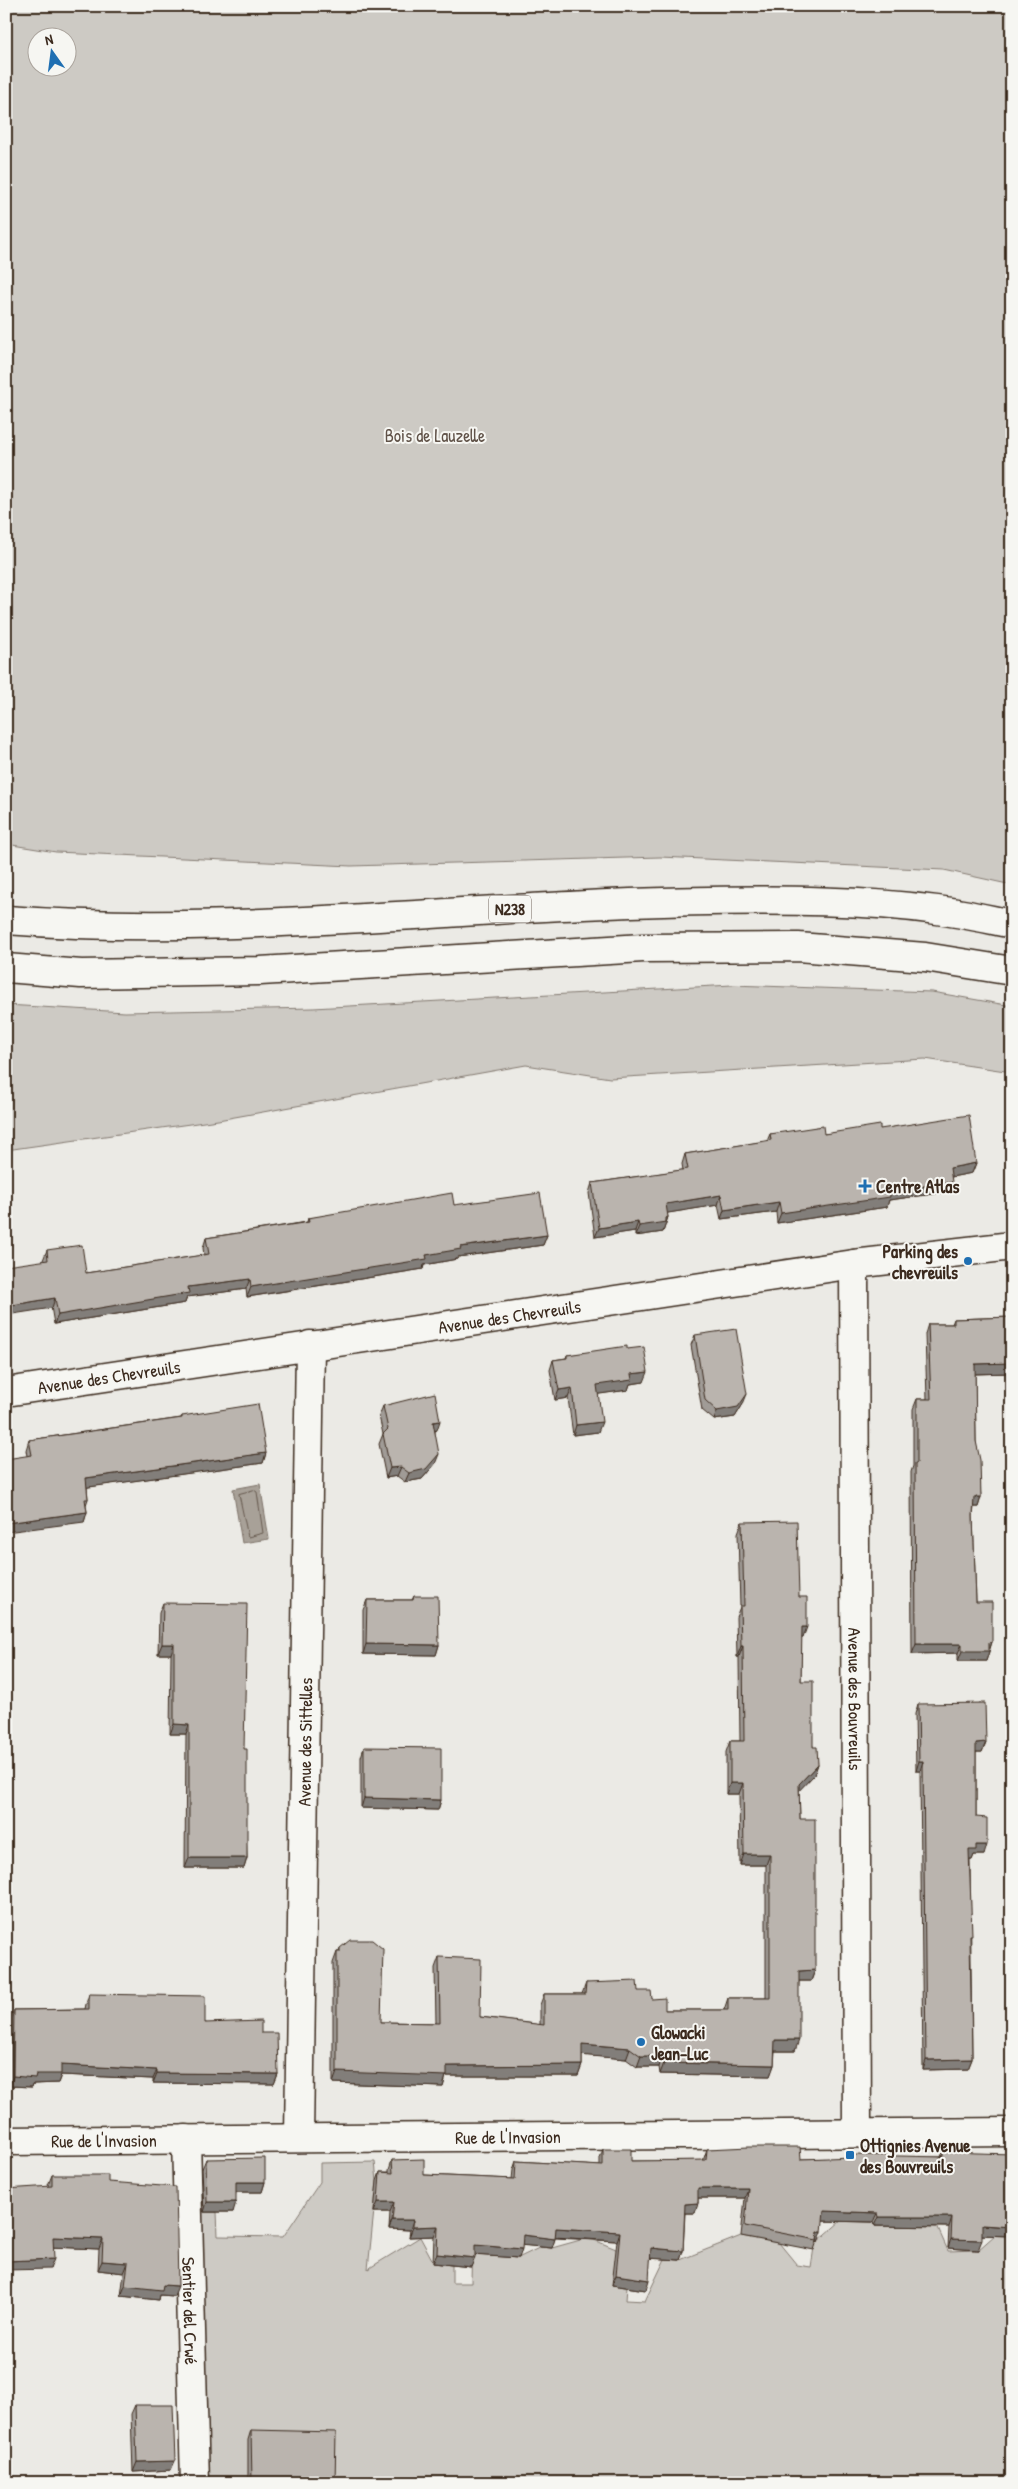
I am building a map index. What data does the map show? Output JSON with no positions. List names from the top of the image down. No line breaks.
{"streets":{"main road":["N238","Avenue des Chevreuils","Avenue des Bouvreuils","Avenue des Sittelles","Rue de l'Invasion","Sentier del Crwé"]},"crossings":[["Avenue des Chevreuils","Avenue des Bouvreuils"],["Avenue des Chevreuils","Avenue des Sittelles"],["Avenue des Bouvreuils","Rue de l'Invasion"],["Avenue des Sittelles","Rue de l'Invasion"],["Rue de l'Invasion","Sentier del Crwé"]],"parks":["Bois de Lauzelle"],"places":{"health":["Centre Atlas"],"other":["Parking des chevreuils","Glowacki Jean-Luc"],"transit":["Ottignies Avenue des Bouvreuils"]},"north":"top"}
